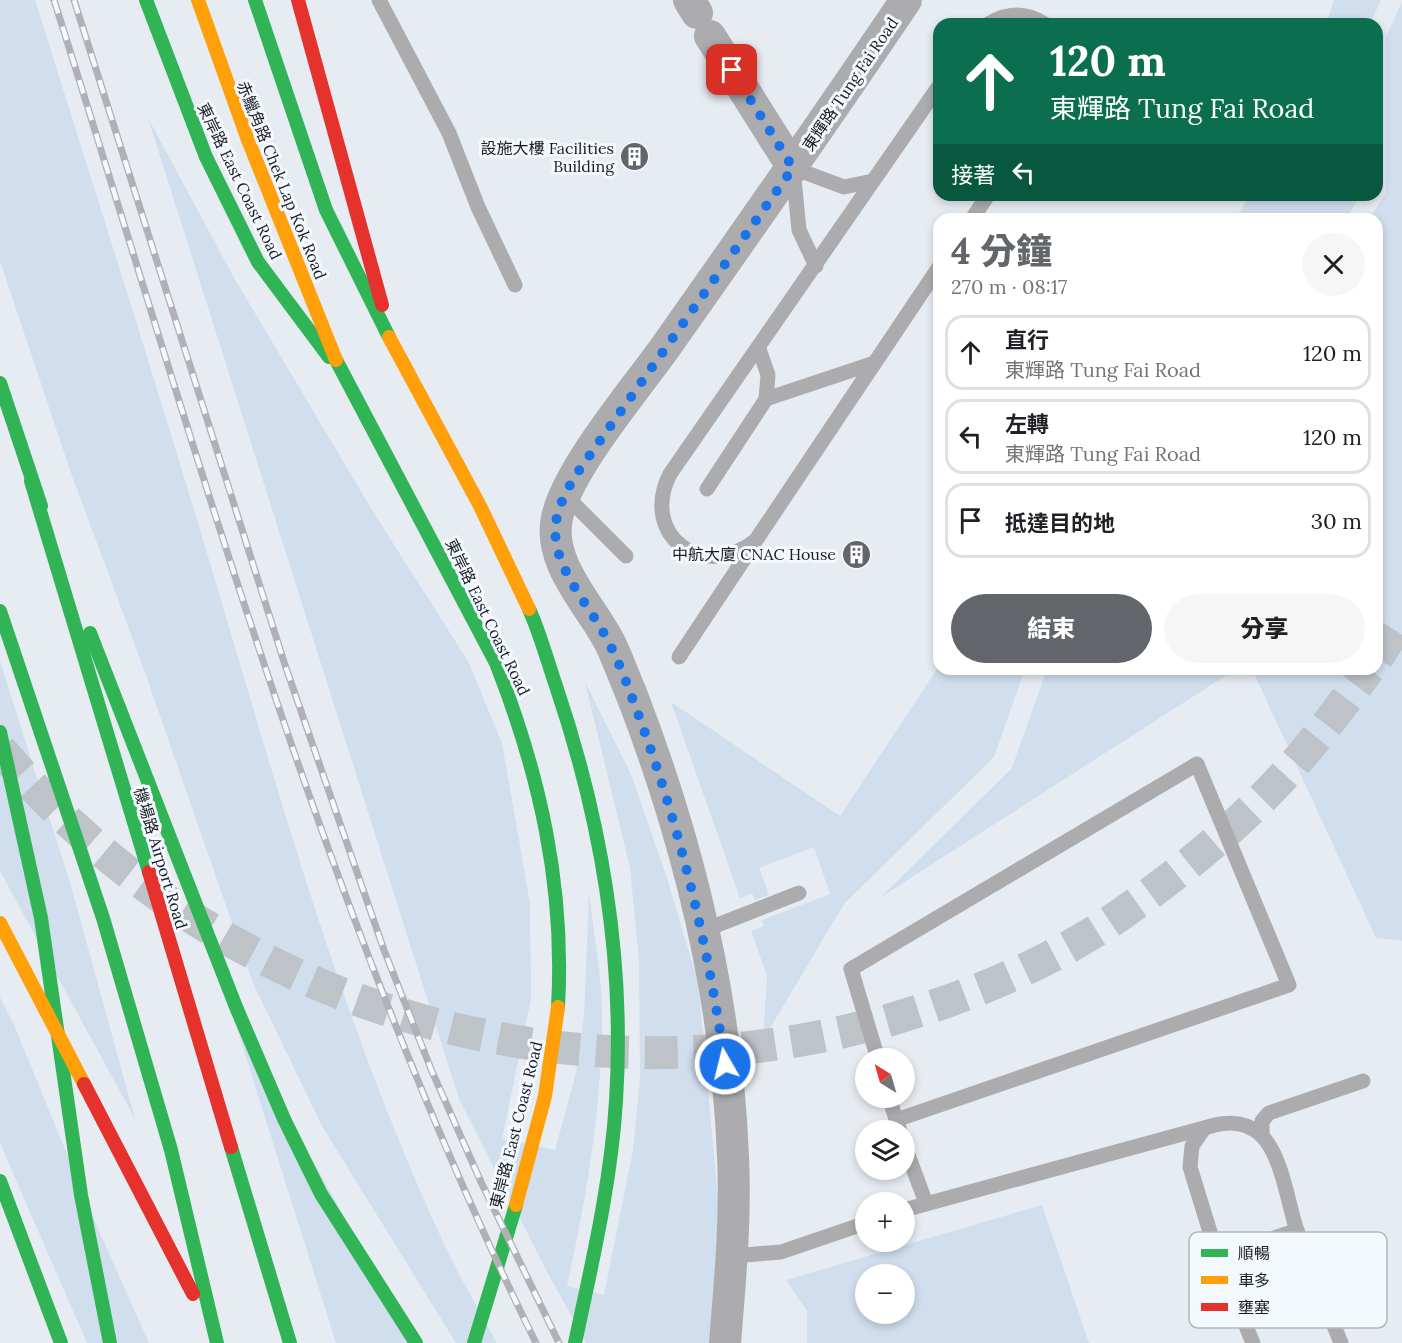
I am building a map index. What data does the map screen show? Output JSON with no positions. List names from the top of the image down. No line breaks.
{"streets":{"main road":["赤鱲角路 Chek Lap Kok Road","東岸路 East Coast Road","機場路 Airport Road"],"street":["東輝路 Tung Fai Road"]},"crossings":[["赤鱲角路 Chek Lap Kok Road","東岸路 East Coast Road"]],"places":{"building":["設施大樓 Facilities Building","中航大廈 CNAC House"]},"legend":["順暢","車多","壅塞"],"north":"top left","page":{"turn":["120 m","東輝路 Tung Fai Road"],"then":"接著","heading":["4 分鐘","270 m · 08:17"],"list":[{"name":"直行","note":"東輝路 Tung Fai Road","value":"120 m"},{"name":"左轉","note":"東輝路 Tung Fai Road","value":"120 m"},{"name":"抵達目的地","value":"30 m"}],"buttons":["結束","分享"],"map_buttons":["+","−"]}}
